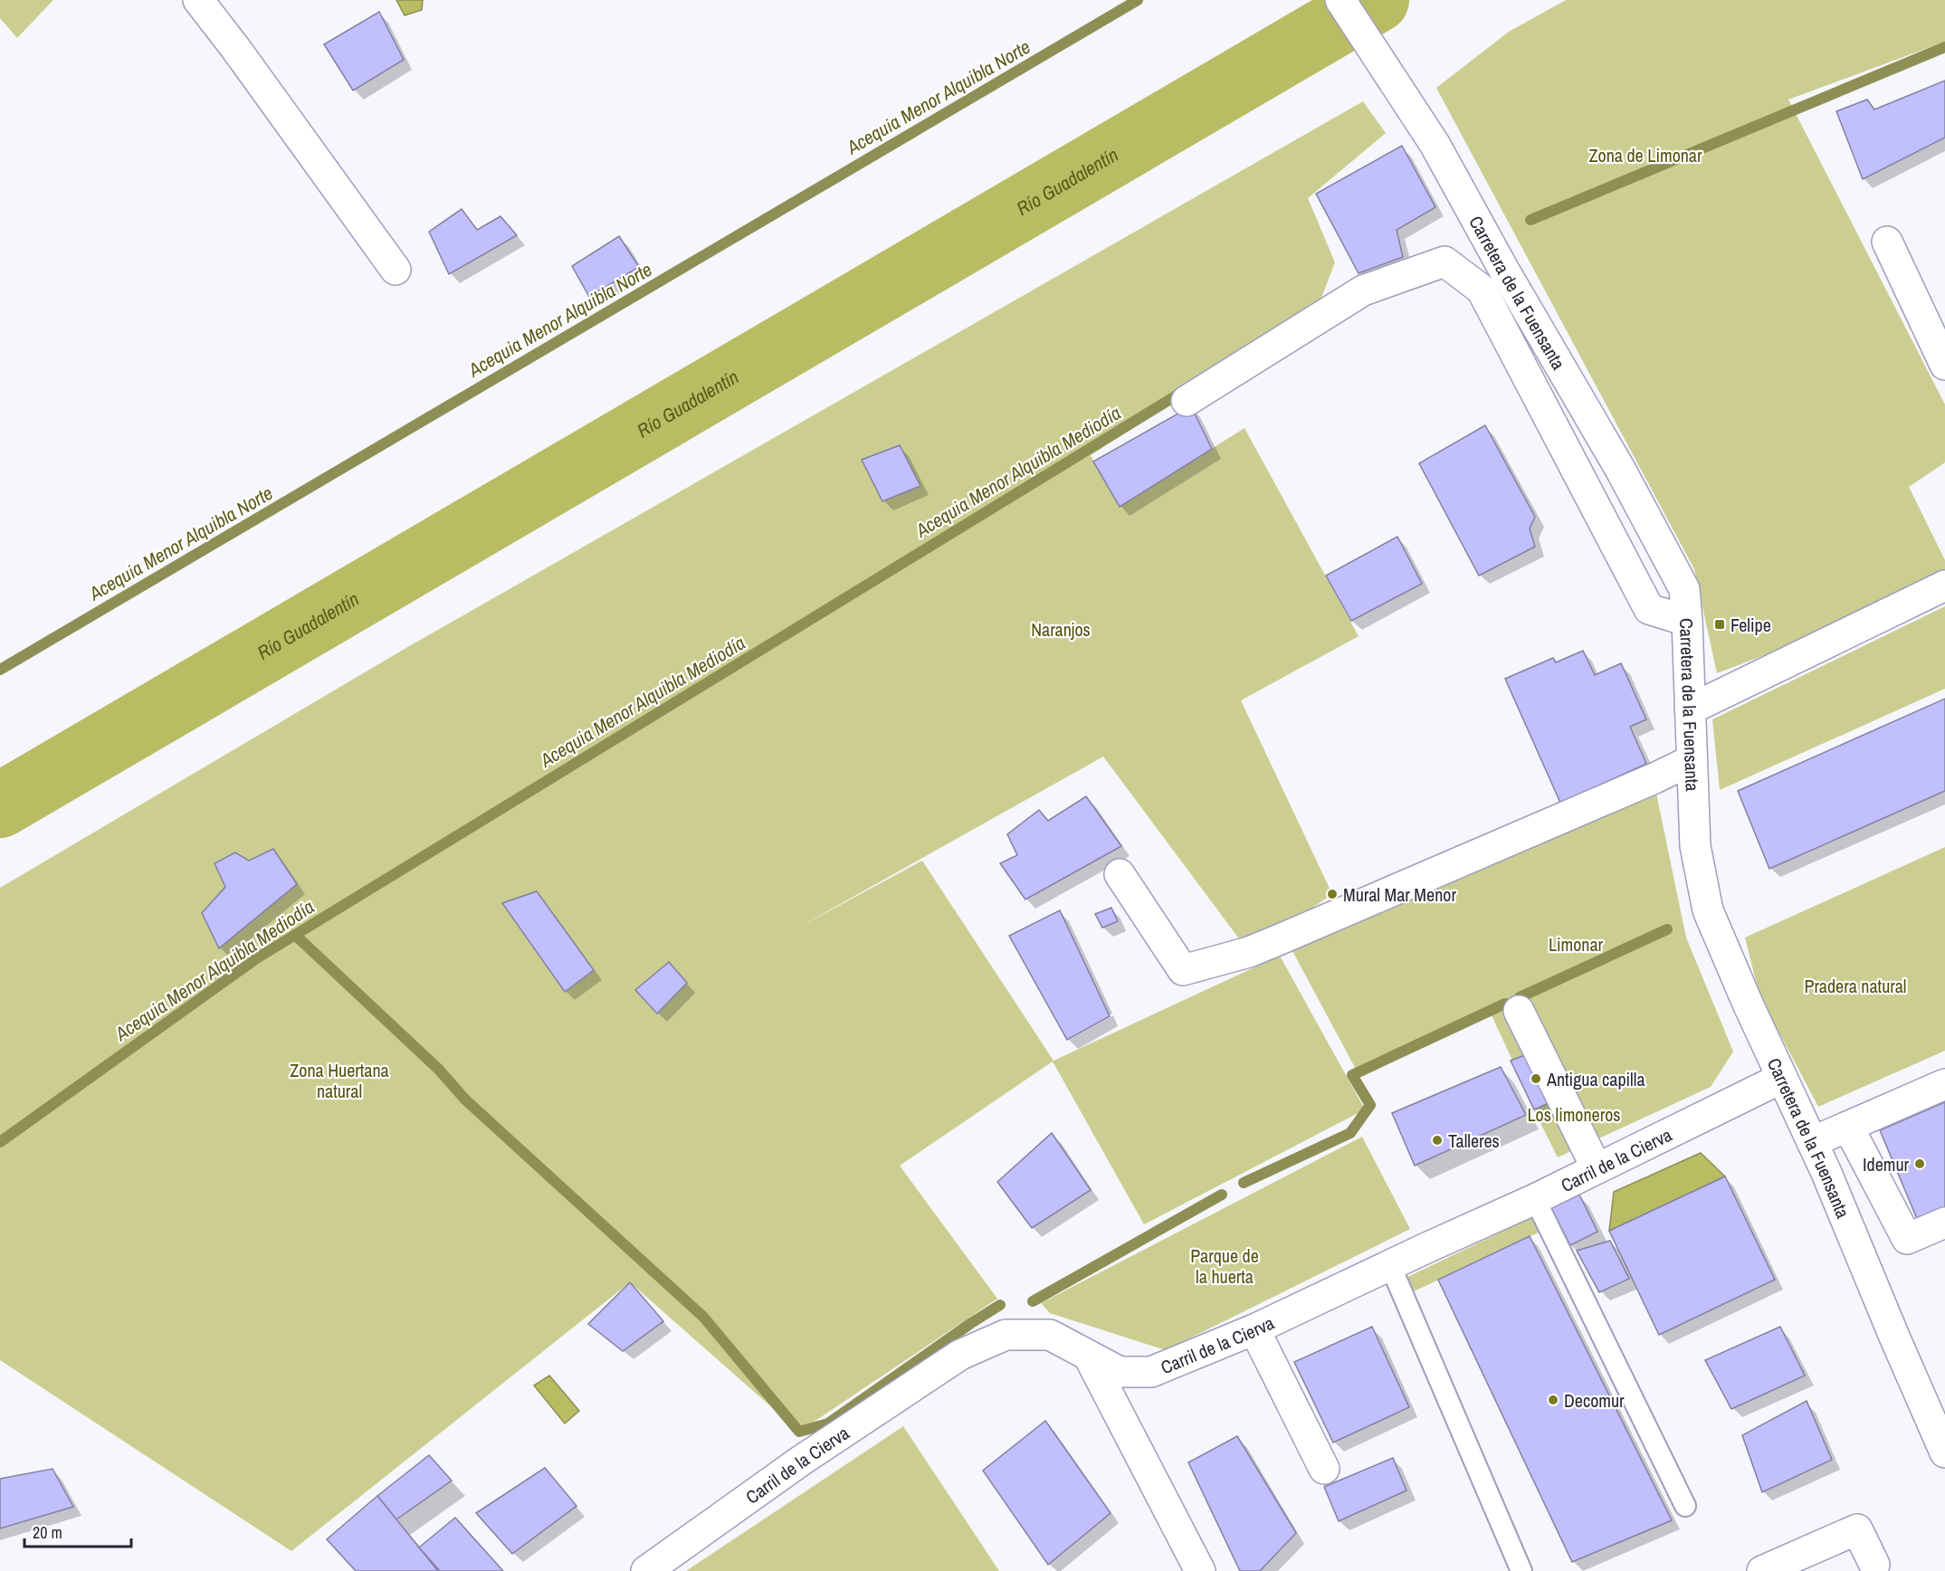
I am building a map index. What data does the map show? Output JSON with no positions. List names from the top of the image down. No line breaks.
{"streets":{"street":["Carretera de la Fuensanta","Carril de la Cierva"]},"crossings":[["Carretera de la Fuensanta","Carril de la Cierva"]],"water":["Acequia Menor Alquibla Norte","Río Guadalentín","Acequia Menor Alquibla Mediodía"],"parks":["Zona de Limonar","Naranjos","Limonar","Pradera natural","Zona Huertana natural","Los limoneros","Parque de la huerta"],"places":{"transit":["Felipe"],"other":["Mural Mar Menor","Antigua capilla","Talleres","Idemur","Decomur"]},"scale_bar":"20 m"}
